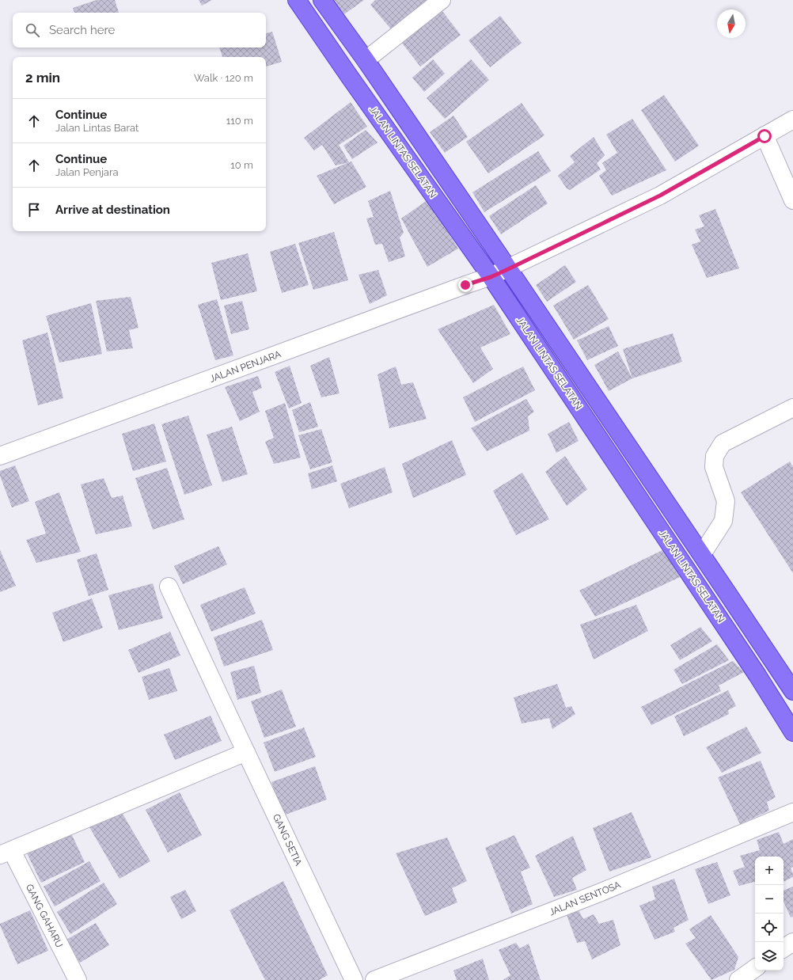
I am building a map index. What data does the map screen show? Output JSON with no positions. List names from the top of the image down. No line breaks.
{"streets":{"highway":["JALAN LINTAS SELATAN"],"street":["JALAN PENJARA","GANG SETIA","JALAN SENTOSA","GANG GAHARU"]},"crossings":[["JALAN LINTAS SELATAN","JALAN PENJARA"]],"north":"bottom","page":{"search":"Search here","heading":["2 min","Walk · 120 m"],"list":[["Continue","Jalan Lintas Barat","110 m"],["Continue","Jalan Penjara","10 m"],"Arrive at destination"],"map_buttons":["+","−"]}}
